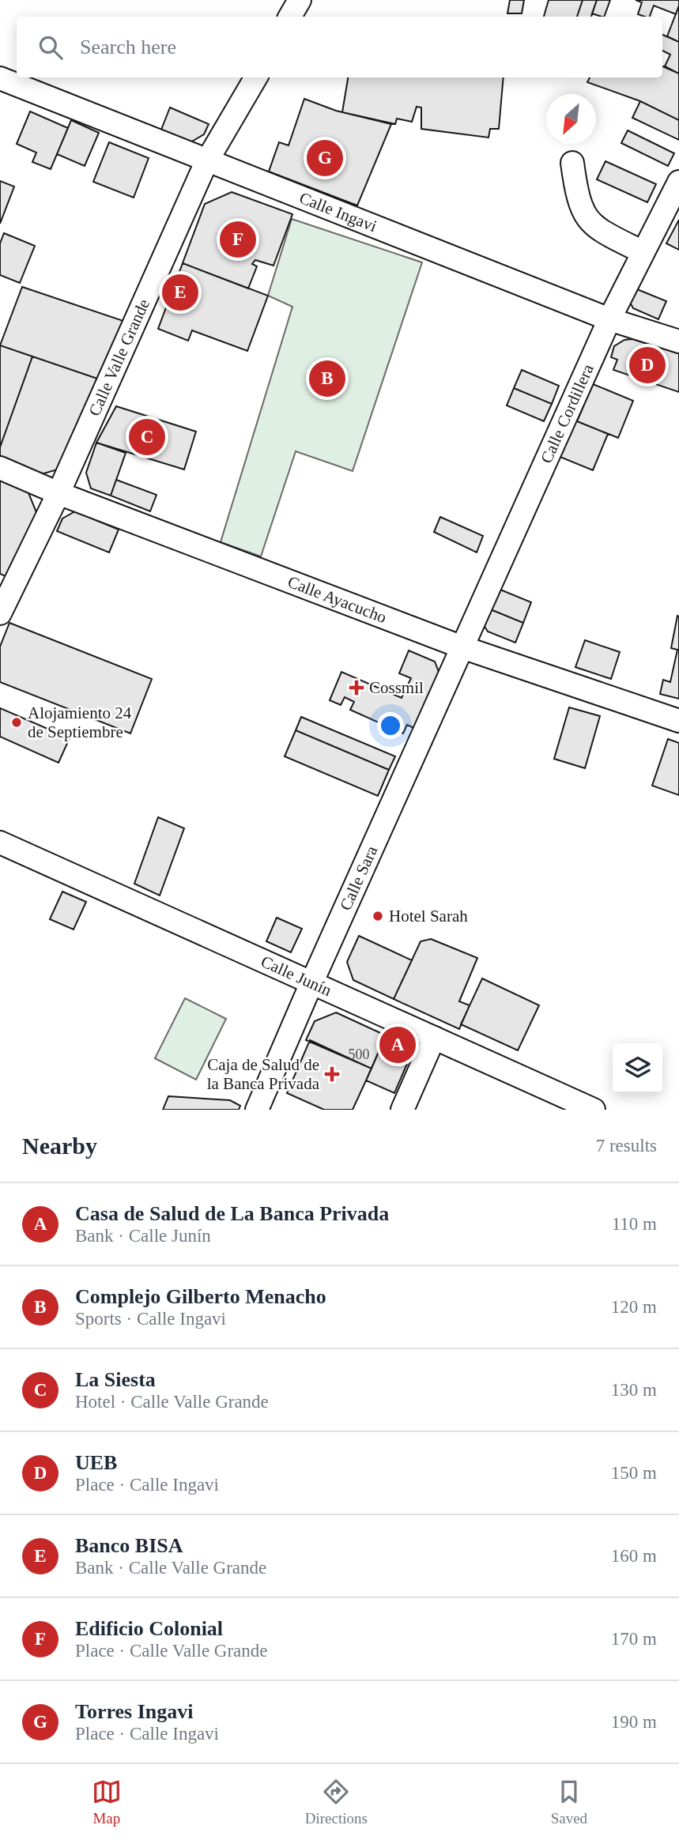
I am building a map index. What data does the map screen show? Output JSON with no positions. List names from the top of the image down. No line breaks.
{"streets":{"street":["Calle Ingavi","Calle Valle Grande","Calle Cordillera","Calle Ayacucho","Calle Sara","Calle Junín"]},"crossings":[["Calle Ingavi","Calle Valle Grande"],["Calle Ingavi","Calle Cordillera"],["Calle Valle Grande","Calle Ayacucho"],["Calle Cordillera","Calle Ayacucho"],["Calle Cordillera","Calle Sara"],["Calle Ayacucho","Calle Sara"],["Calle Sara","Calle Junín"]],"places":{"health":["Cossmil","Caja de Salud de la Banca Privada"],"other":["Alojamiento 24 de Septiembre","Hotel Sarah"]},"house_numbers":["500"],"north":"bottom left","page":{"search":"Search here","pins":["G","F","E","D","B","C","A"],"heading":["Nearby","7 results"],"list":[{"mark":"A","name":"Casa de Salud de La Banca Privada","note":"Bank · Calle Junín","value":"110 m"},{"mark":"B","name":"Complejo Gilberto Menacho","note":"Sports · Calle Ingavi","value":"120 m"},{"mark":"C","name":"La Siesta","note":"Hotel · Calle Valle Grande","value":"130 m"},{"mark":"D","name":"UEB","note":"Place · Calle Ingavi","value":"150 m"},{"mark":"E","name":"Banco BISA","note":"Bank · Calle Valle Grande","value":"160 m"},{"mark":"F","name":"Edificio Colonial","note":"Place · Calle Valle Grande","value":"170 m"},{"mark":"G","name":"Torres Ingavi","note":"Place · Calle Ingavi","value":"190 m"}],"nav":["Map","Directions","Saved"]}}
